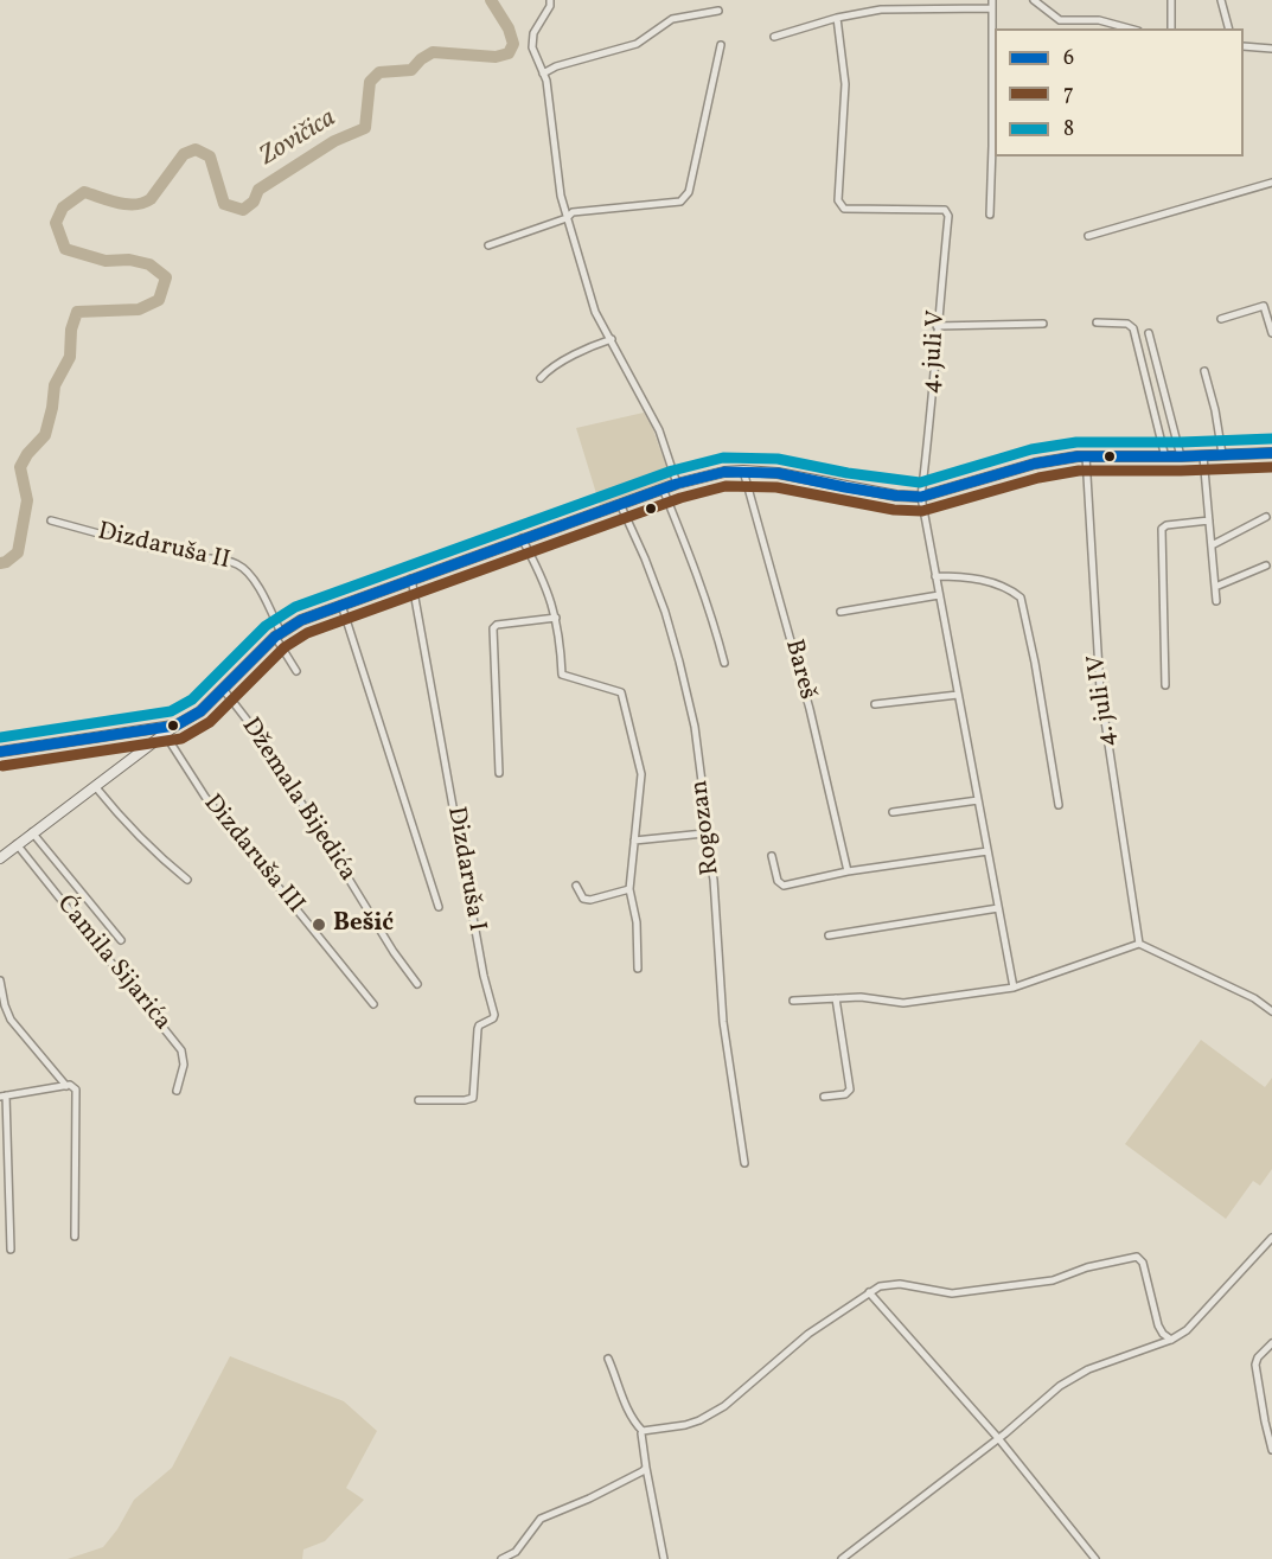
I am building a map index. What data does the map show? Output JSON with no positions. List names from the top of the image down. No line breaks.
{"streets":{"street":["4. juli V","Dizdaruša II","Bareš","4. juli IV","Džemala Bijedića","Rogozan","Dizdaruša III","Dizdaruša I","Ćamila Sijarića"]},"water":["Zovičica"],"places":["Bešić"],"lines":["transit line 8","transit line 6","transit line 7"],"legend":["6","7","8"]}
